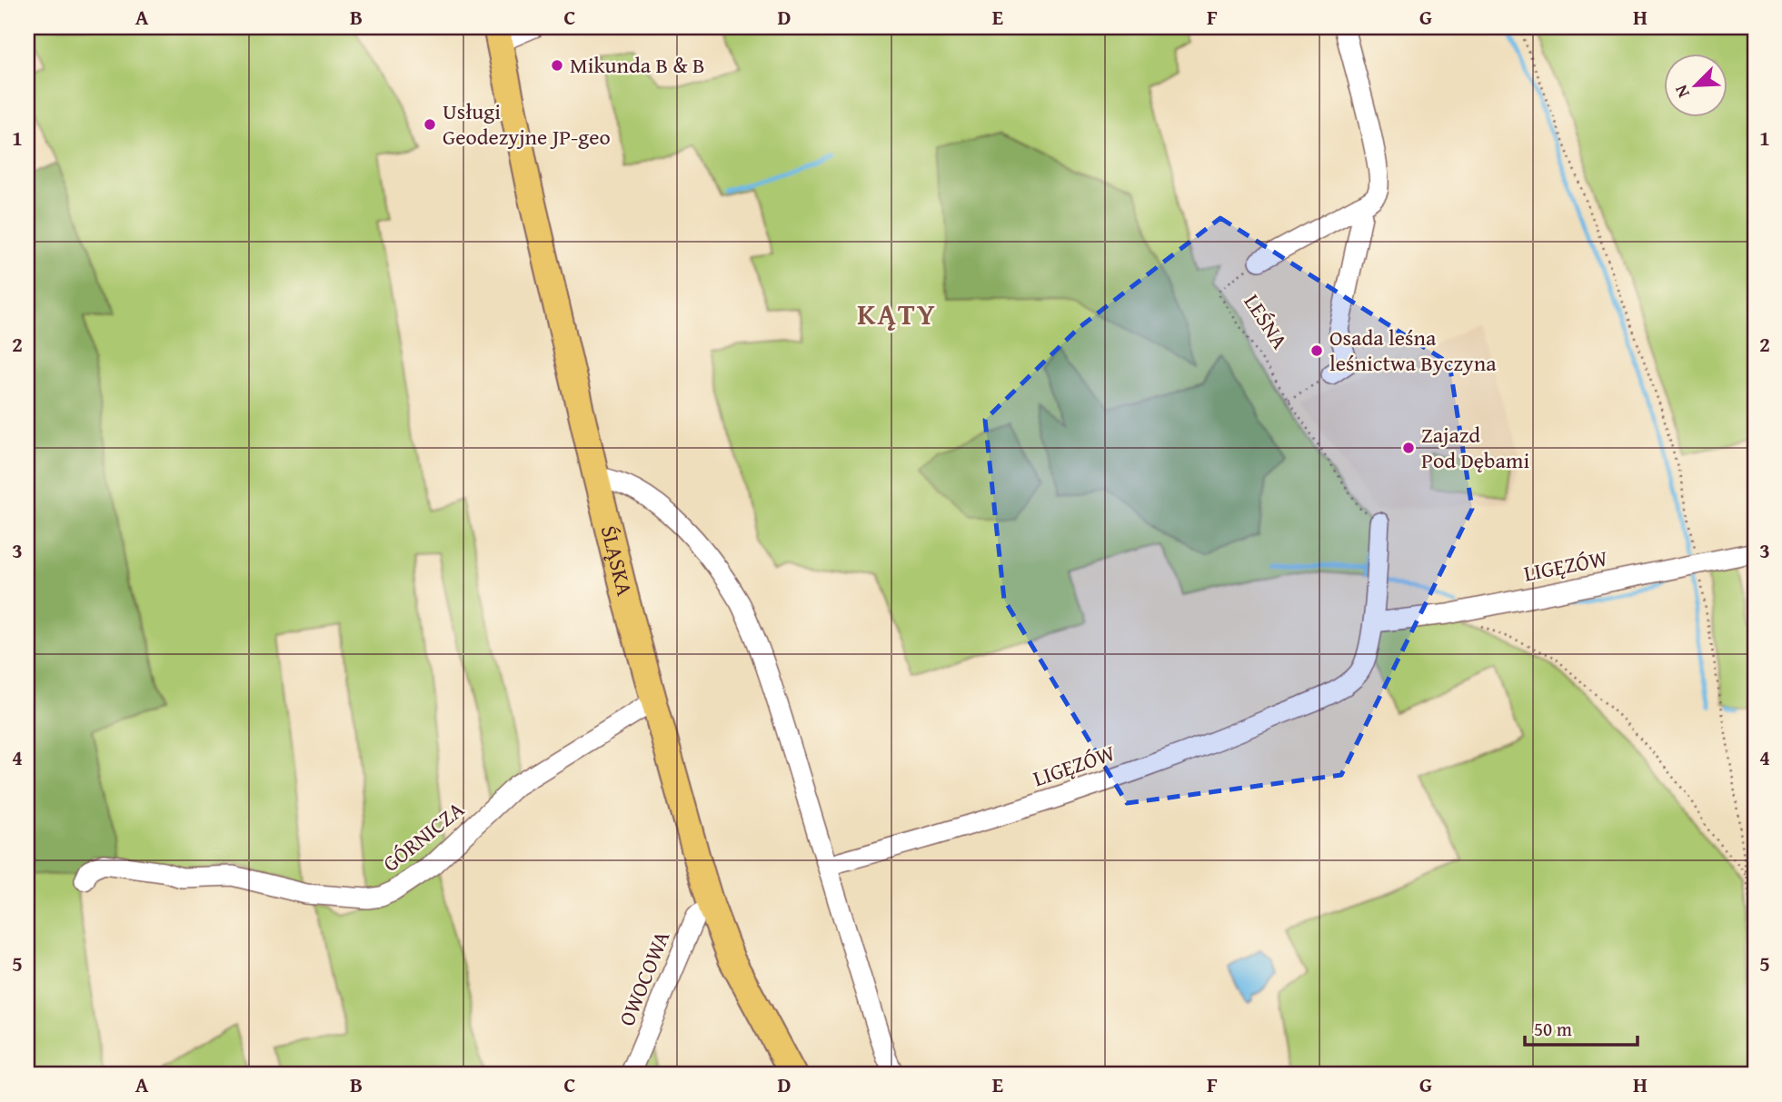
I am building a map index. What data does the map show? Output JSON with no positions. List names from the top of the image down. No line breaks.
{"streets":{"main road":["ŚLĄSKA"],"street":["LEŚNA","LIGĘZÓW","GÓRNICZA","OWOCOWA"]},"crossings":[["ŚLĄSKA","GÓRNICZA"],["ŚLĄSKA","OWOCOWA"]],"districts":["KĄTY"],"places":["Mikunda B & B","Usługi Geodezyjne JP-geo","Osada leśna leśnictwa Byczyna","Zajazd Pod Dębami"],"scale_bar":"50 m","north":"bottom left","grid":{"columns":["A","B","C","D","E","F","G","H"],"rows":["1","2","3","4","5"]}}
